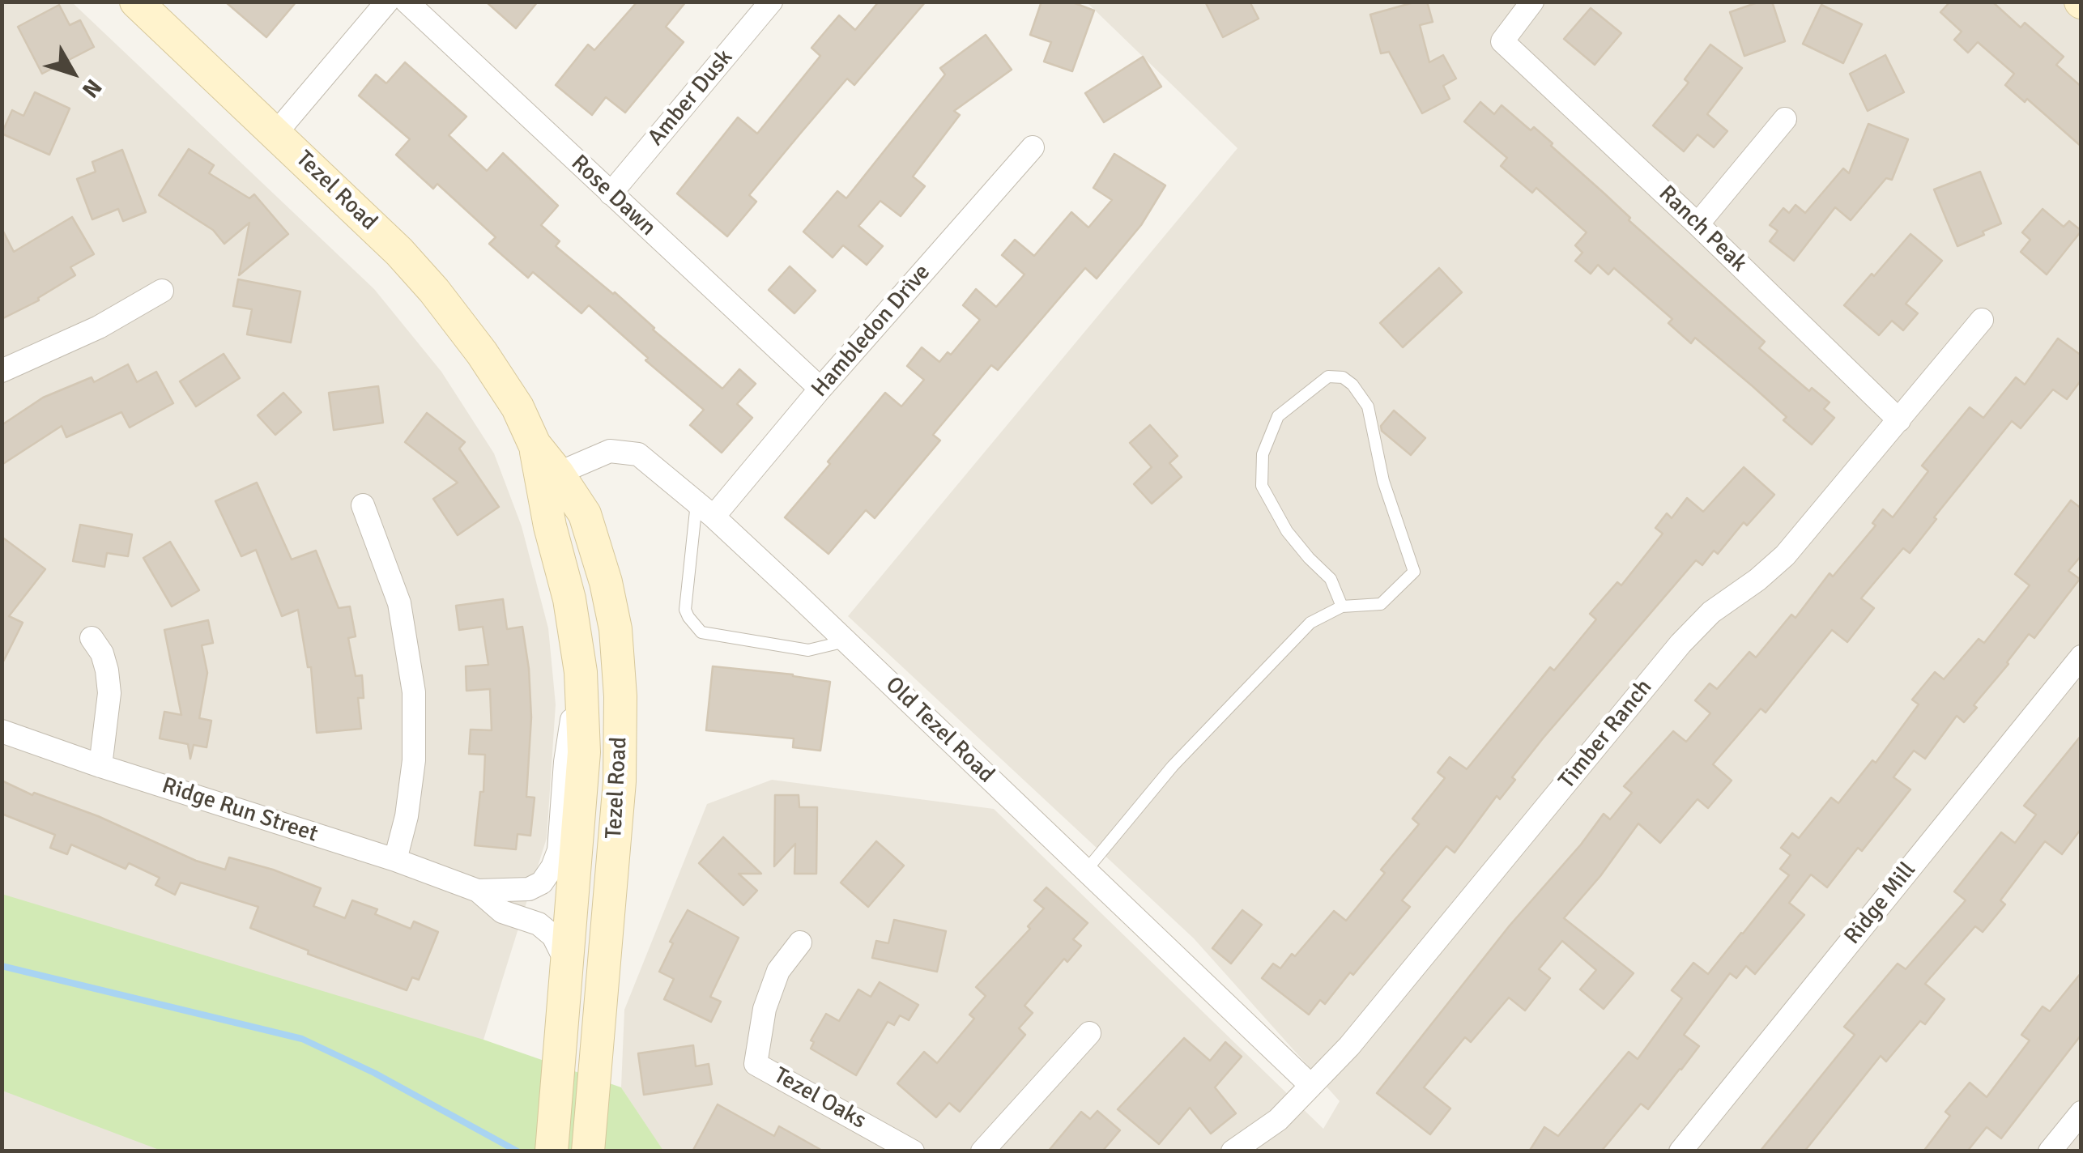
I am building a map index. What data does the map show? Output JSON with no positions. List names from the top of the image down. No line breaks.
{"streets":{"main road":["Tezel Road"],"street":["Amber Dusk","Rose Dawn","Ranch Peak","Hambledon Drive","Old Tezel Road","Timber Ranch","Ridge Run Street","Ridge Mill","Tezel Oaks"]},"crossings":[["Amber Dusk","Rose Dawn"],["Tezel Road","Old Tezel Road"],["Tezel Road","Ridge Run Street"],["Rose Dawn","Hambledon Drive"],["Ranch Peak","Timber Ranch"],["Hambledon Drive","Old Tezel Road"],["Old Tezel Road","Timber Ranch"]],"north":"bottom right"}
